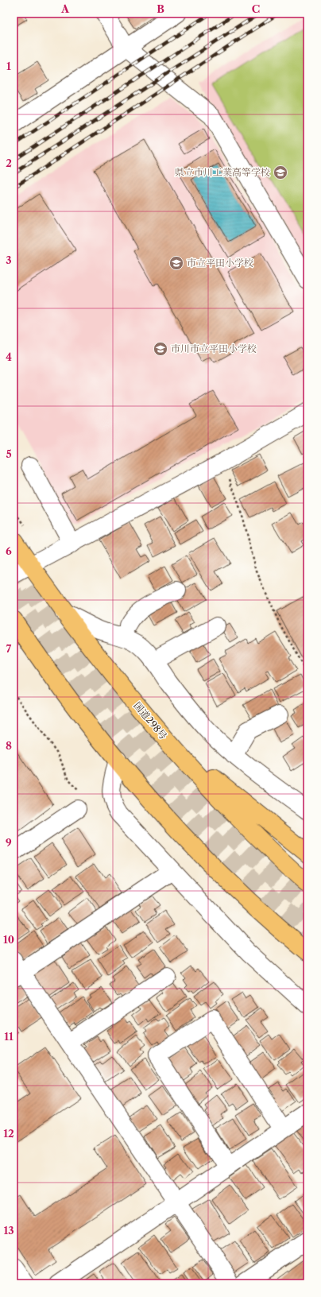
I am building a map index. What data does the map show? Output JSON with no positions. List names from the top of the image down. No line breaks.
{"streets":{"highway":["国道298号"]},"places":{"school or university":["県立市川工業高等学校","市立平田小学校","市川市立平田小学校"]},"grid":{"columns":["A","B","C"],"rows":["1","2","3","4","5","6","7","8","9","10","11","12","13"]}}
